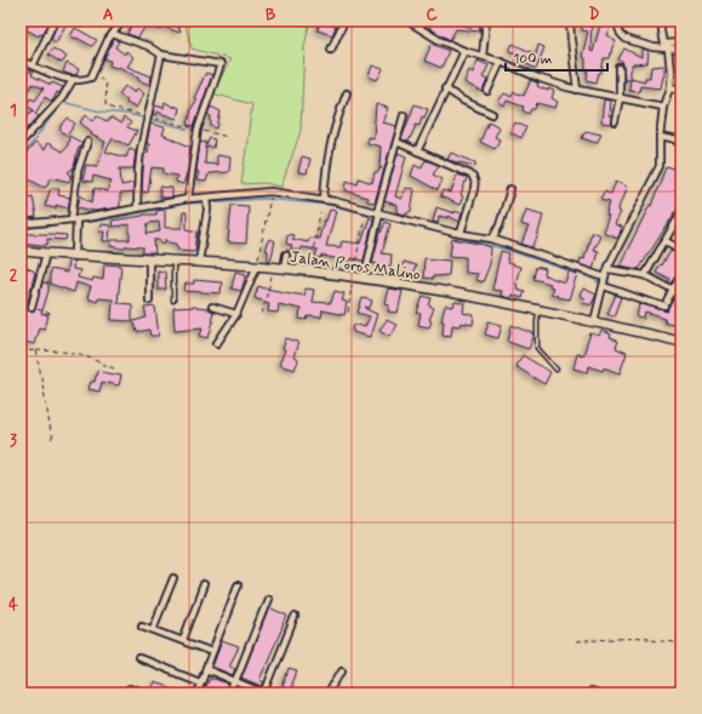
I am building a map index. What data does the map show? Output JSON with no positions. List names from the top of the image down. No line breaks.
{"streets":{"main road":["Jalan Poros Malino"]},"scale_bar":"100 m","grid":{"columns":["A","B","C","D"],"rows":["1","2","3","4"]}}
